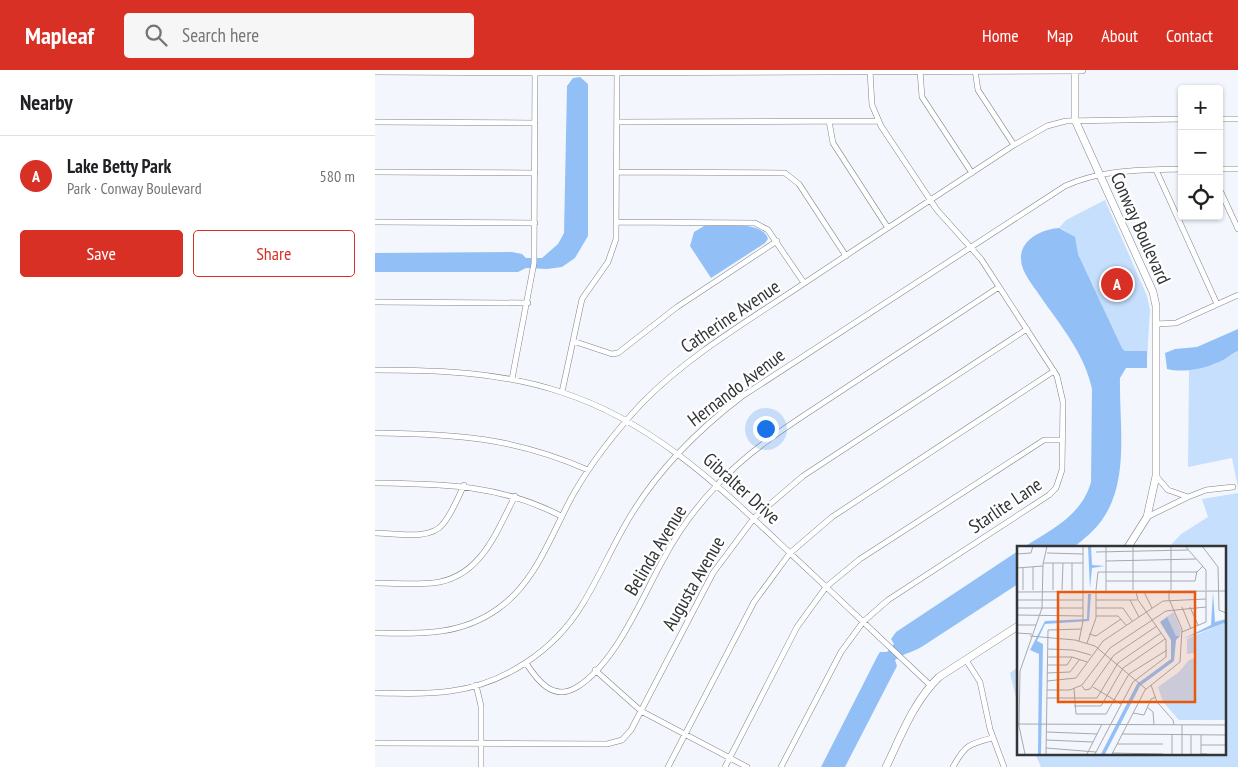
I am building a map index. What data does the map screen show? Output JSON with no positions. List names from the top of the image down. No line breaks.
{"streets":{"street":["Conway Boulevard","Catherine Avenue","Hernando Avenue","Gibralter Drive","Starlite Lane","Belinda Avenue","Augusta Avenue"]},"crossings":[["Conway Boulevard","Catherine Avenue"],["Conway Boulevard","Hernando Avenue"],["Catherine Avenue","Gibralter Drive"],["Catherine Avenue","Starlite Lane"],["Hernando Avenue","Gibralter Drive"],["Hernando Avenue","Starlite Lane"],["Hernando Avenue","Belinda Avenue"],["Gibralter Drive","Starlite Lane"],["Gibralter Drive","Belinda Avenue"],["Gibralter Drive","Augusta Avenue"],["Starlite Lane","Belinda Avenue"],["Starlite Lane","Augusta Avenue"]],"page":{"header":"Mapleaf","search":"Search here","nav":["Home","Map","About","Contact"],"heading":"Nearby","map_buttons":["+","−"],"list":[{"mark":"A","name":"Lake Betty Park","note":"Park · Conway Boulevard","value":"580 m"}],"buttons":["Save","Share"],"pins":"A"}}
